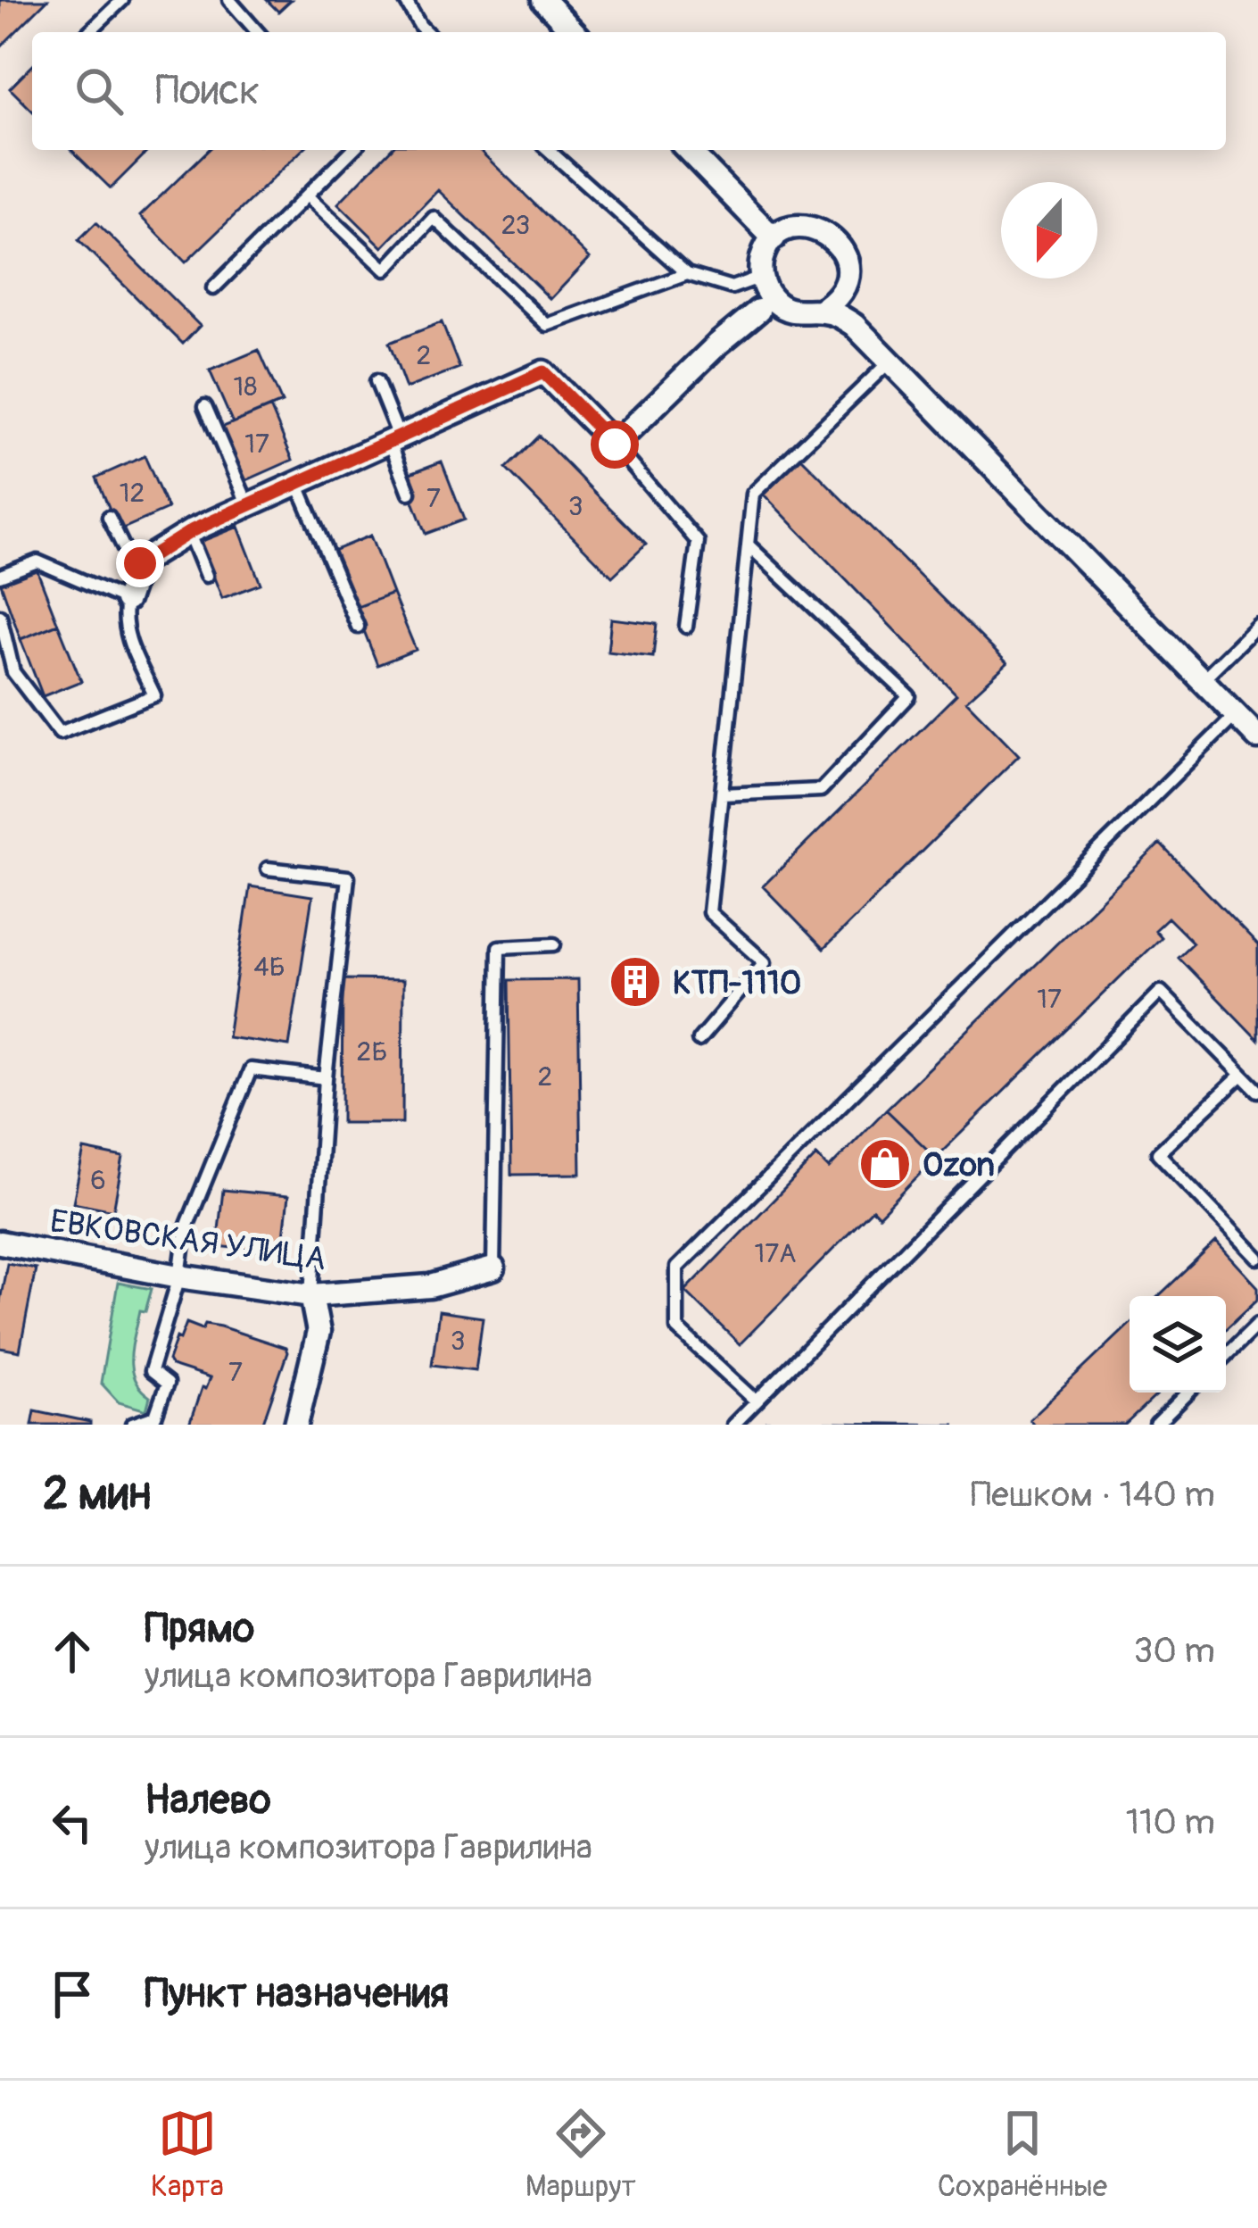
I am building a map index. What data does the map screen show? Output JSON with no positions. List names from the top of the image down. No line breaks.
{"streets":{"street":["ЕВКОВСКАЯ УЛИЦА"]},"places":{"building":["КТП-1110"],"shop":["Ozon"]},"house_numbers":["23","2","18","17","12","7","3","4Б","17","2Б","2","6","17А","3","7"],"north":"bottom","page":{"search":"Поиск","heading":["2 мин","Пешком · 140 m"],"list":[["Прямо","улица композитора Гаврилина","30 m"],["Налево","улица композитора Гаврилина","110 m"],"Пункт назначения"],"nav":["Карта","Маршрут","Сохранённые"]}}
